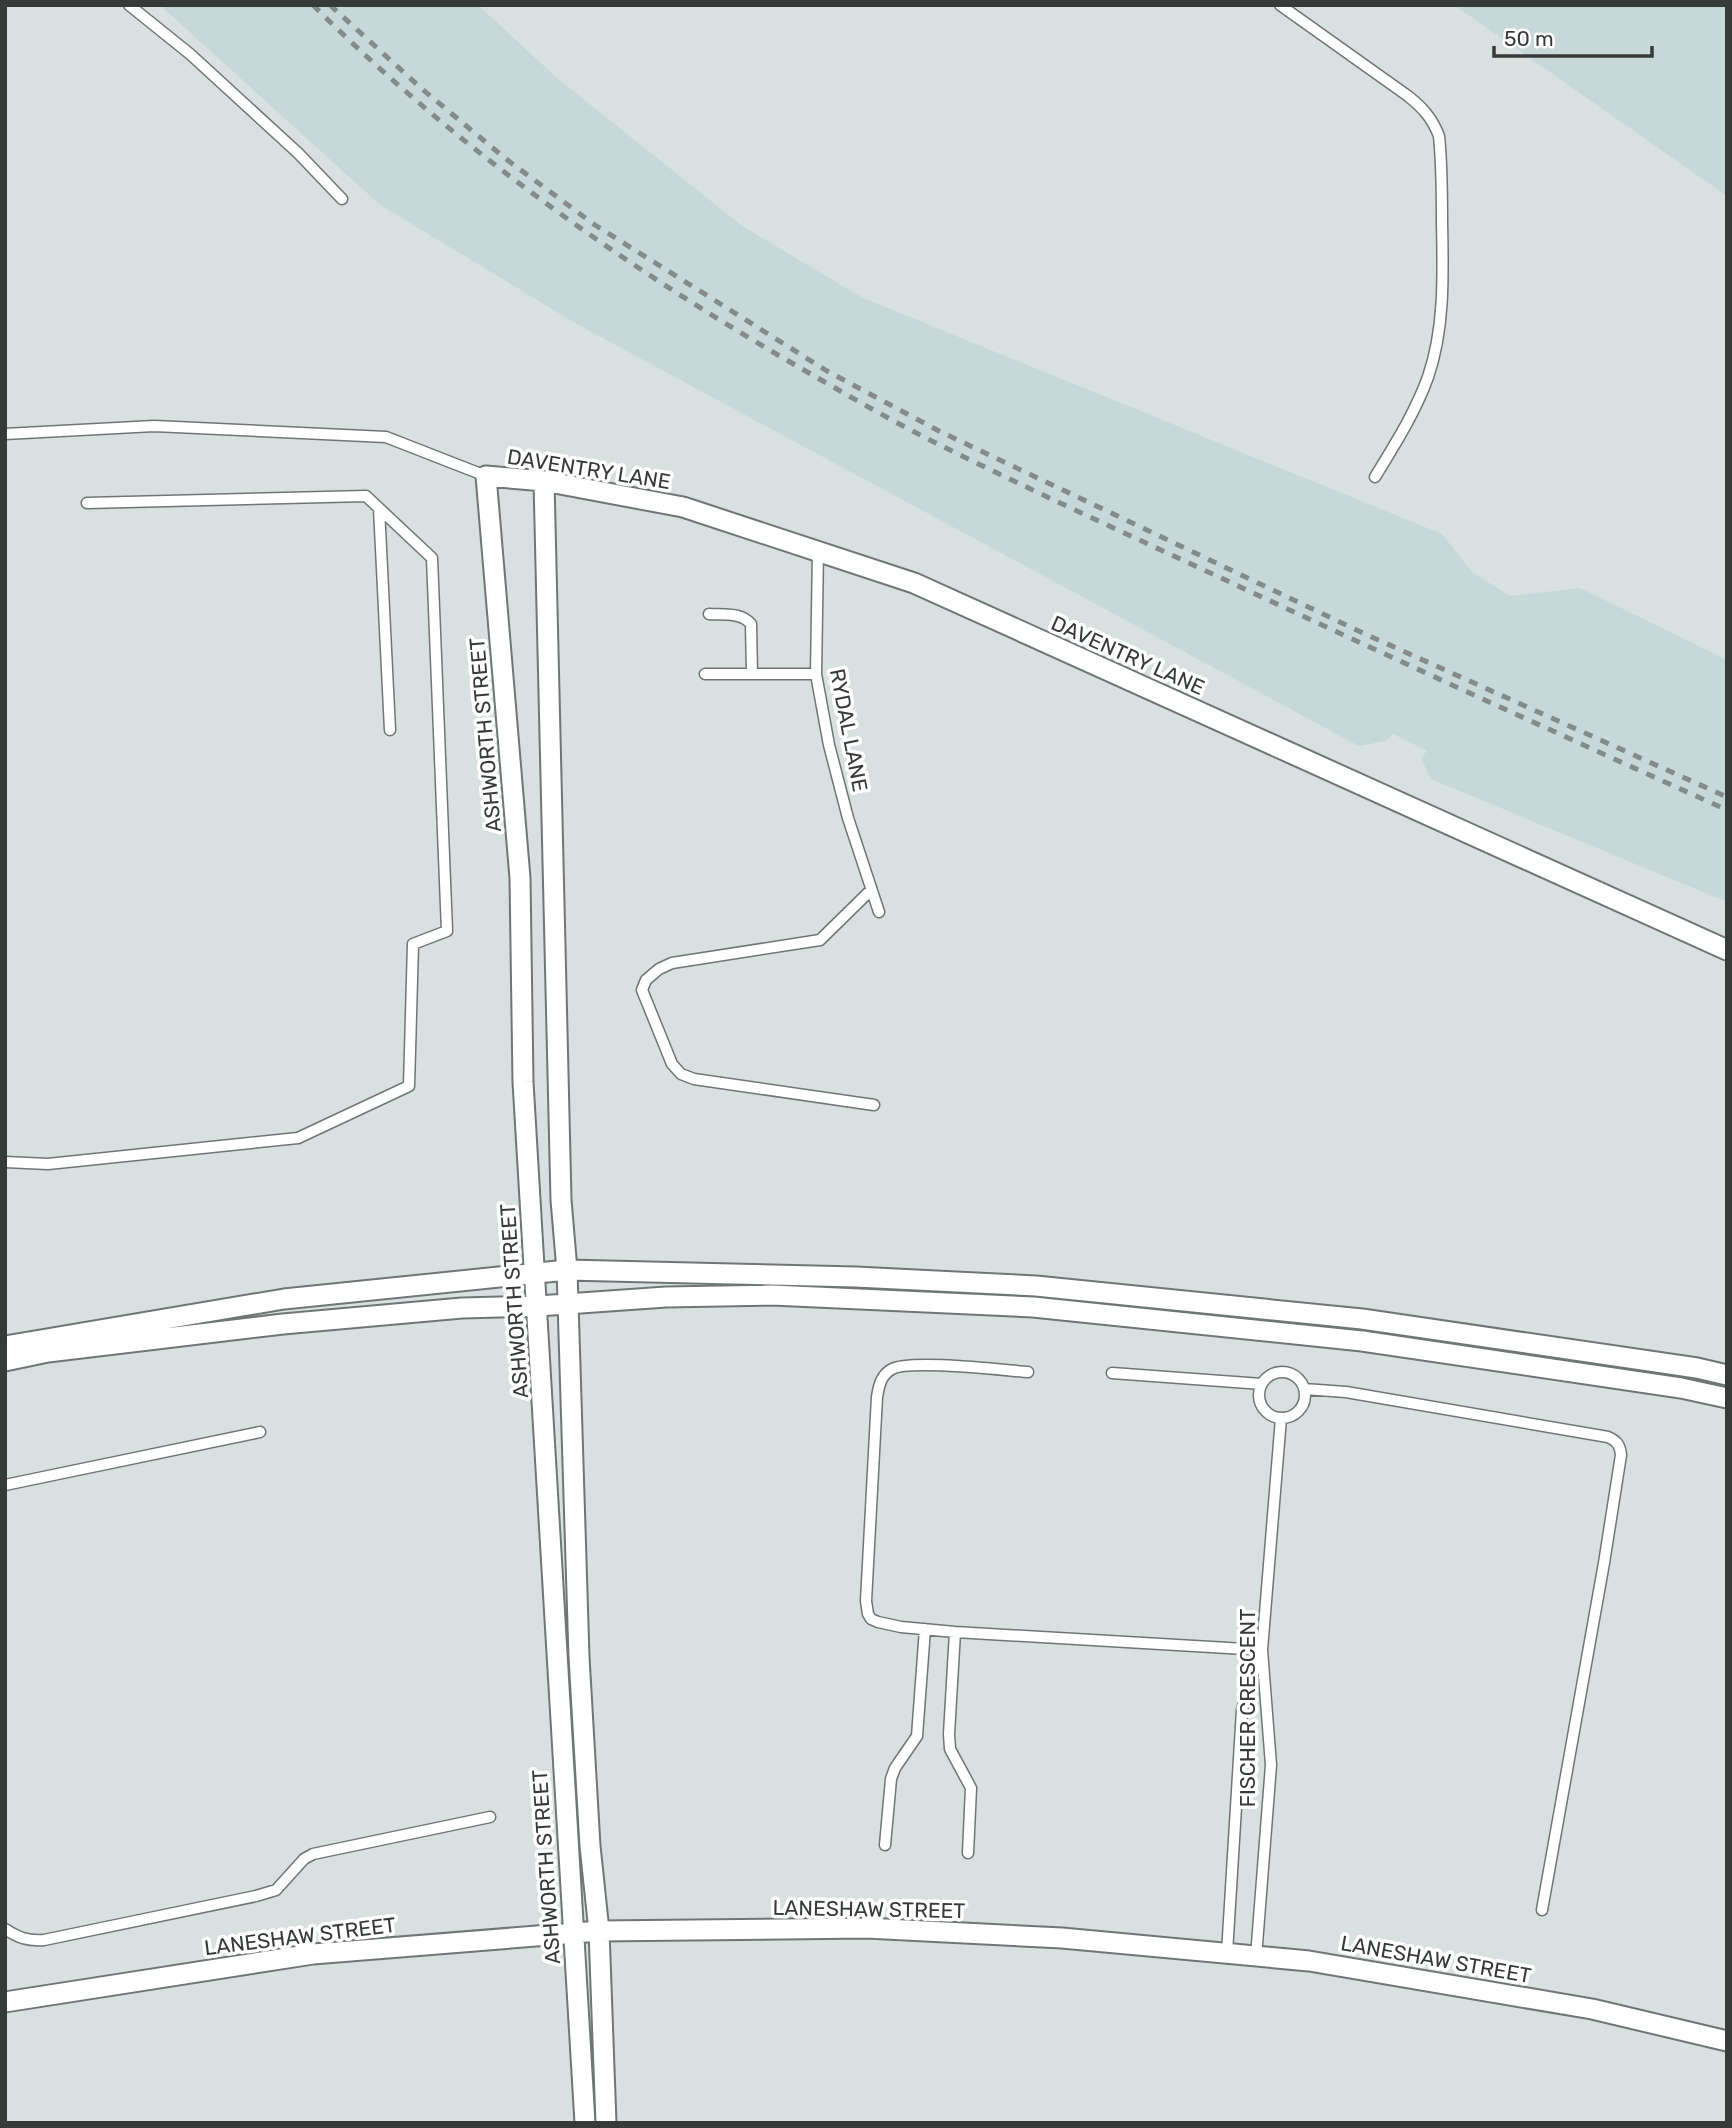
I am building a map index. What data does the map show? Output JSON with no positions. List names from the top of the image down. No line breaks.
{"streets":{"street":["DAVENTRY LANE","ASHWORTH STREET","LANESHAW STREET"],"lane":["RYDAL LANE","FISCHER CRESCENT"]},"crossings":[["DAVENTRY LANE","RYDAL LANE"],["DAVENTRY LANE","ASHWORTH STREET"],["ASHWORTH STREET","LANESHAW STREET"],["FISCHER CRESCENT","LANESHAW STREET"]],"scale_bar":"50 m"}
